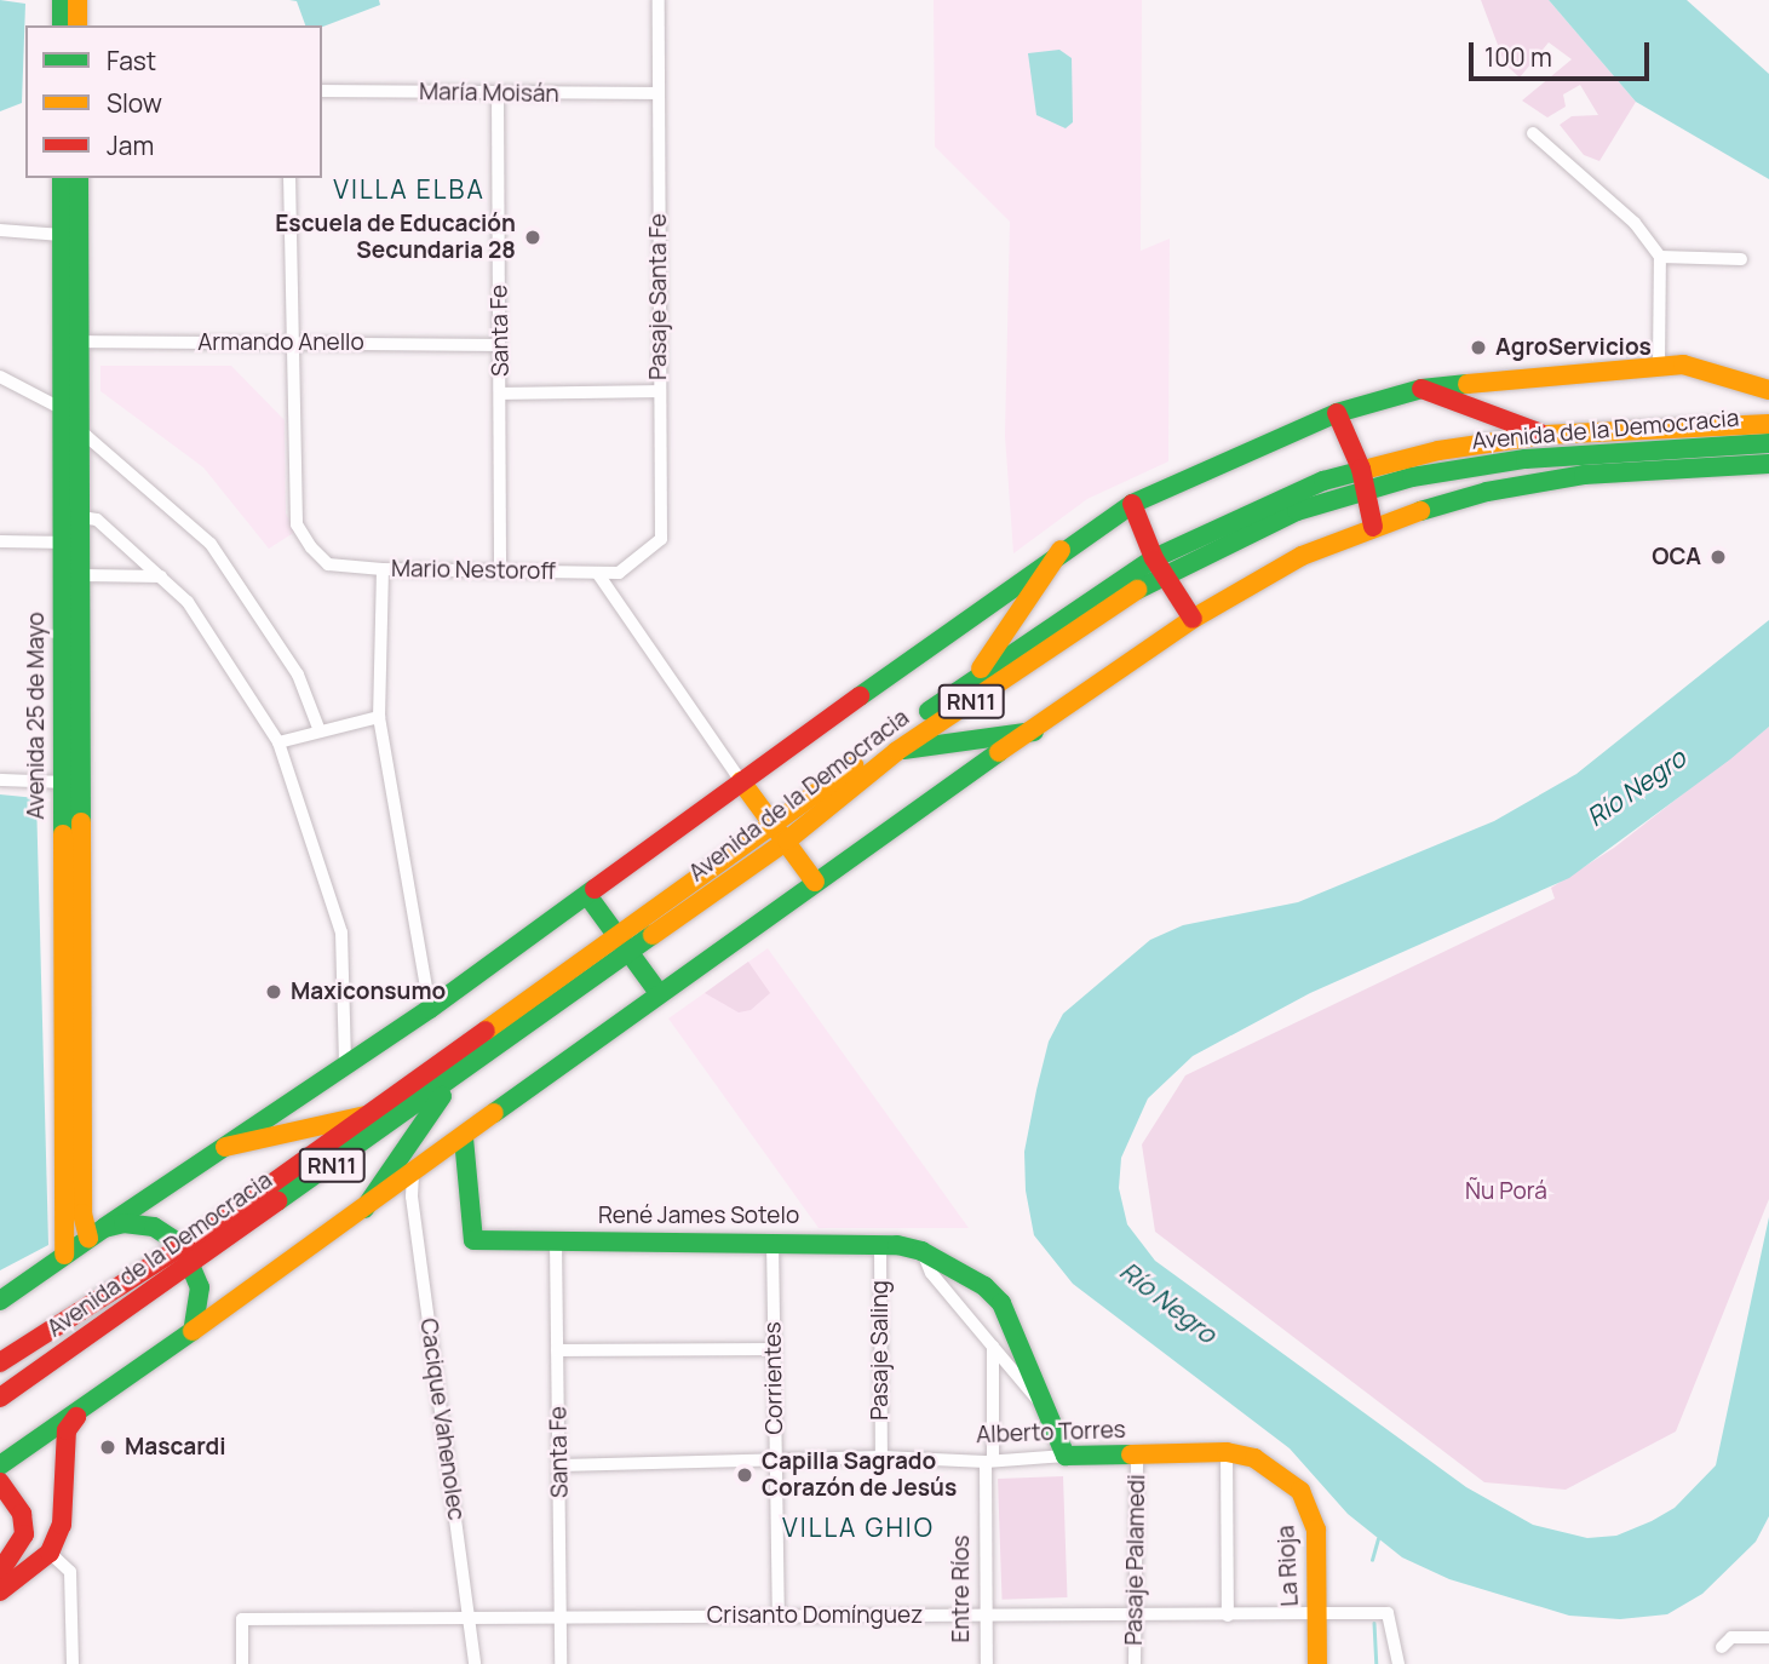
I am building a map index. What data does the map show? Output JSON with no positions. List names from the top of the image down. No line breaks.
{"streets":{"main road":["Avenida de la Democracia","RN11","Avenida 25 de Mayo","René James Sotelo","Alberto Torres","La Rioja"],"street":["María Moisán","Pasaje Santa Fe","Santa Fe","Armando Anello","Mario Nestoroff","Pasaje Saling","Corrientes","Cacique Vahenolec","Pasaje Palamedi","Entre Ríos","Crisanto Domínguez"]},"crossings":[["María Moisán","Pasaje Santa Fe"],["María Moisán","Santa Fe"],["Pasaje Santa Fe","Mario Nestoroff"],["Santa Fe","Armando Anello"],["Santa Fe","Mario Nestoroff"],["Santa Fe","René James Sotelo"],["Santa Fe","Alberto Torres"],["Santa Fe","Crisanto Domínguez"],["Armando Anello","Mario Nestoroff"],["Armando Anello","Avenida 25 de Mayo"],["Avenida de la Democracia","RN11"],["Avenida de la Democracia","Avenida 25 de Mayo"],["Avenida de la Democracia","René James Sotelo"],["Avenida de la Democracia","Cacique Vahenolec"],["René James Sotelo","Pasaje Saling"],["René James Sotelo","Corrientes"],["Pasaje Saling","Alberto Torres"],["Corrientes","Alberto Torres"],["Corrientes","Crisanto Domínguez"],["Cacique Vahenolec","Crisanto Domínguez"],["Alberto Torres","Pasaje Palamedi"],["Alberto Torres","La Rioja"],["Alberto Torres","Entre Ríos"],["Pasaje Palamedi","Crisanto Domínguez"],["La Rioja","Crisanto Domínguez"],["Entre Ríos","Crisanto Domínguez"]],"districts":["VILLA ELBA","VILLA GHIO"],"water":["Río Negro"],"parks":["Ñu Porá"],"places":["Escuela de Educación Secundaria 28","AgroServicios","OCA","Maxiconsumo","Mascardi","Capilla Sagrado Corazón de Jesús"],"legend":["Fast","Slow","Jam"],"scale_bar":"100 m"}
